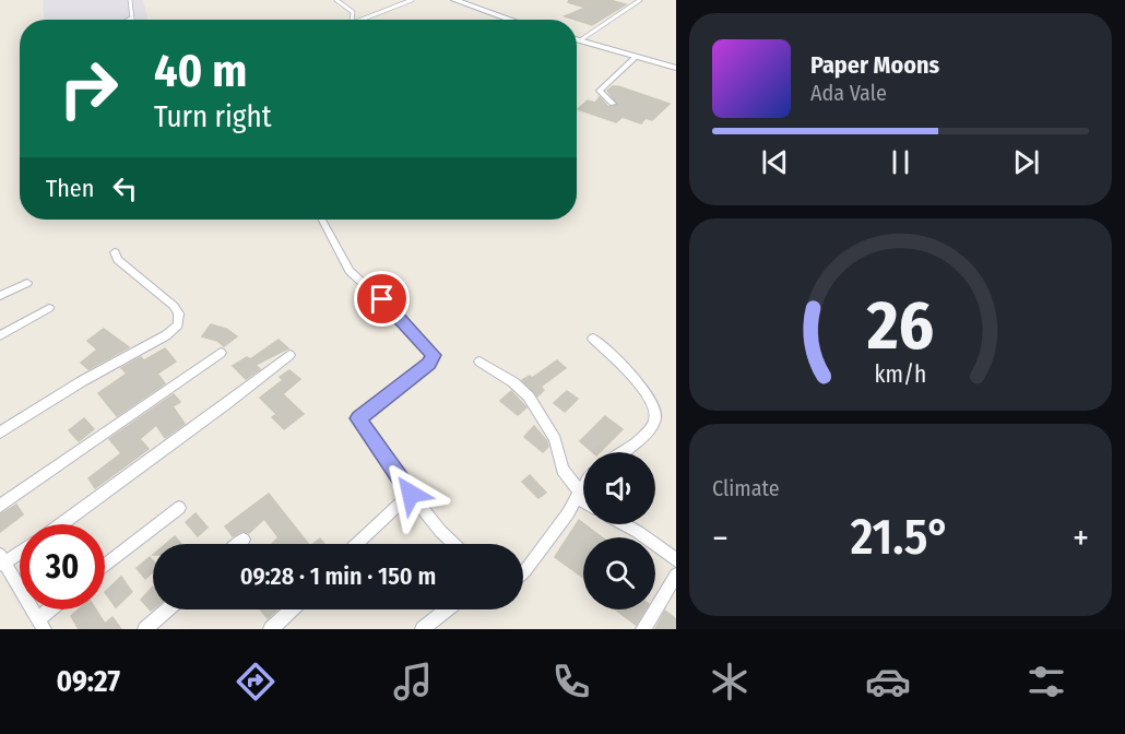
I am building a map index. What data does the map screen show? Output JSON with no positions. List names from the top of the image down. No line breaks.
{"page":{"turn":["40 m","Turn right"],"song":["Paper Moons","Ada Vale"],"then":"Then","tile":"Climate","heat":["−","21.5°","+"],"limit":"30","trip":"09:28 · 1 min · 150 m","tabs":"09:27","gauge":["26","km/h"]}}
